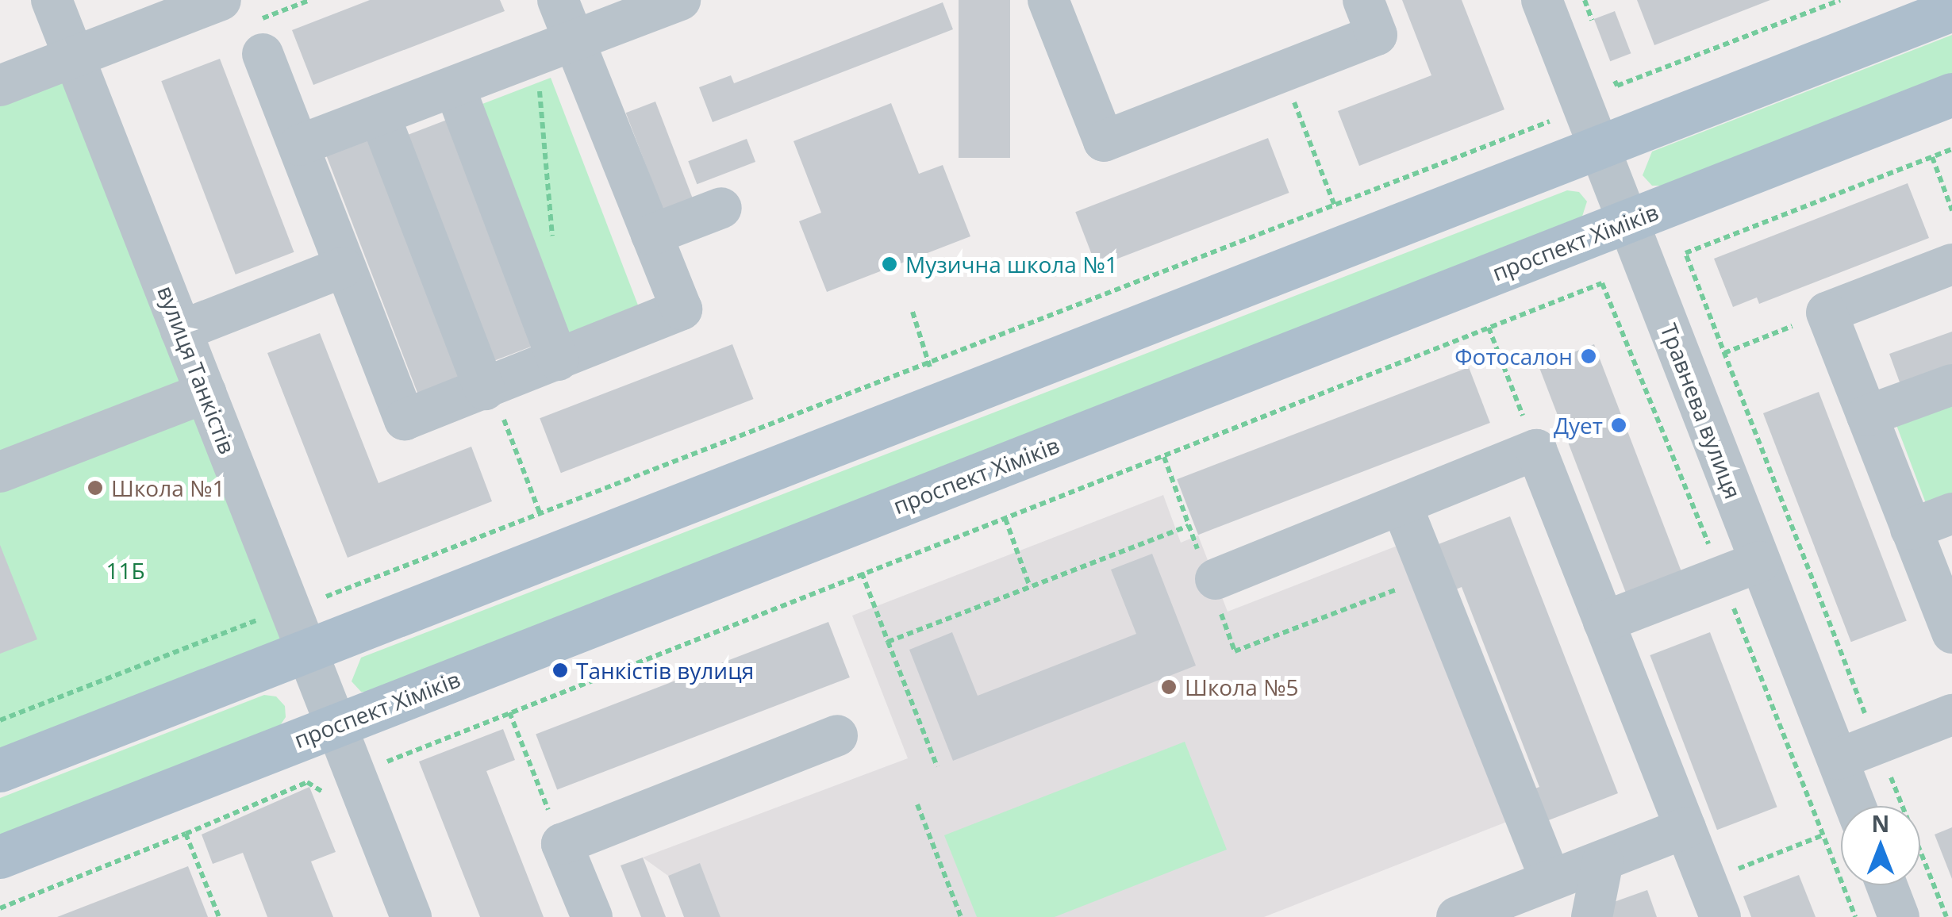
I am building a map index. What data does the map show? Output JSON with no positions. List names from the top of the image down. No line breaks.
{"streets":{"main road":["проспект Хіміків"],"street":["вулиця Танкістів","Травнева вулиця"]},"crossings":[["проспект Хіміків","вулиця Танкістів"],["проспект Хіміків","Травнева вулиця"]],"parks":["11Б"],"places":["Музична школа №1","Фотосалон","Дует","Школа №1","Танкістів вулиця","Школа №5"],"north":"top"}
